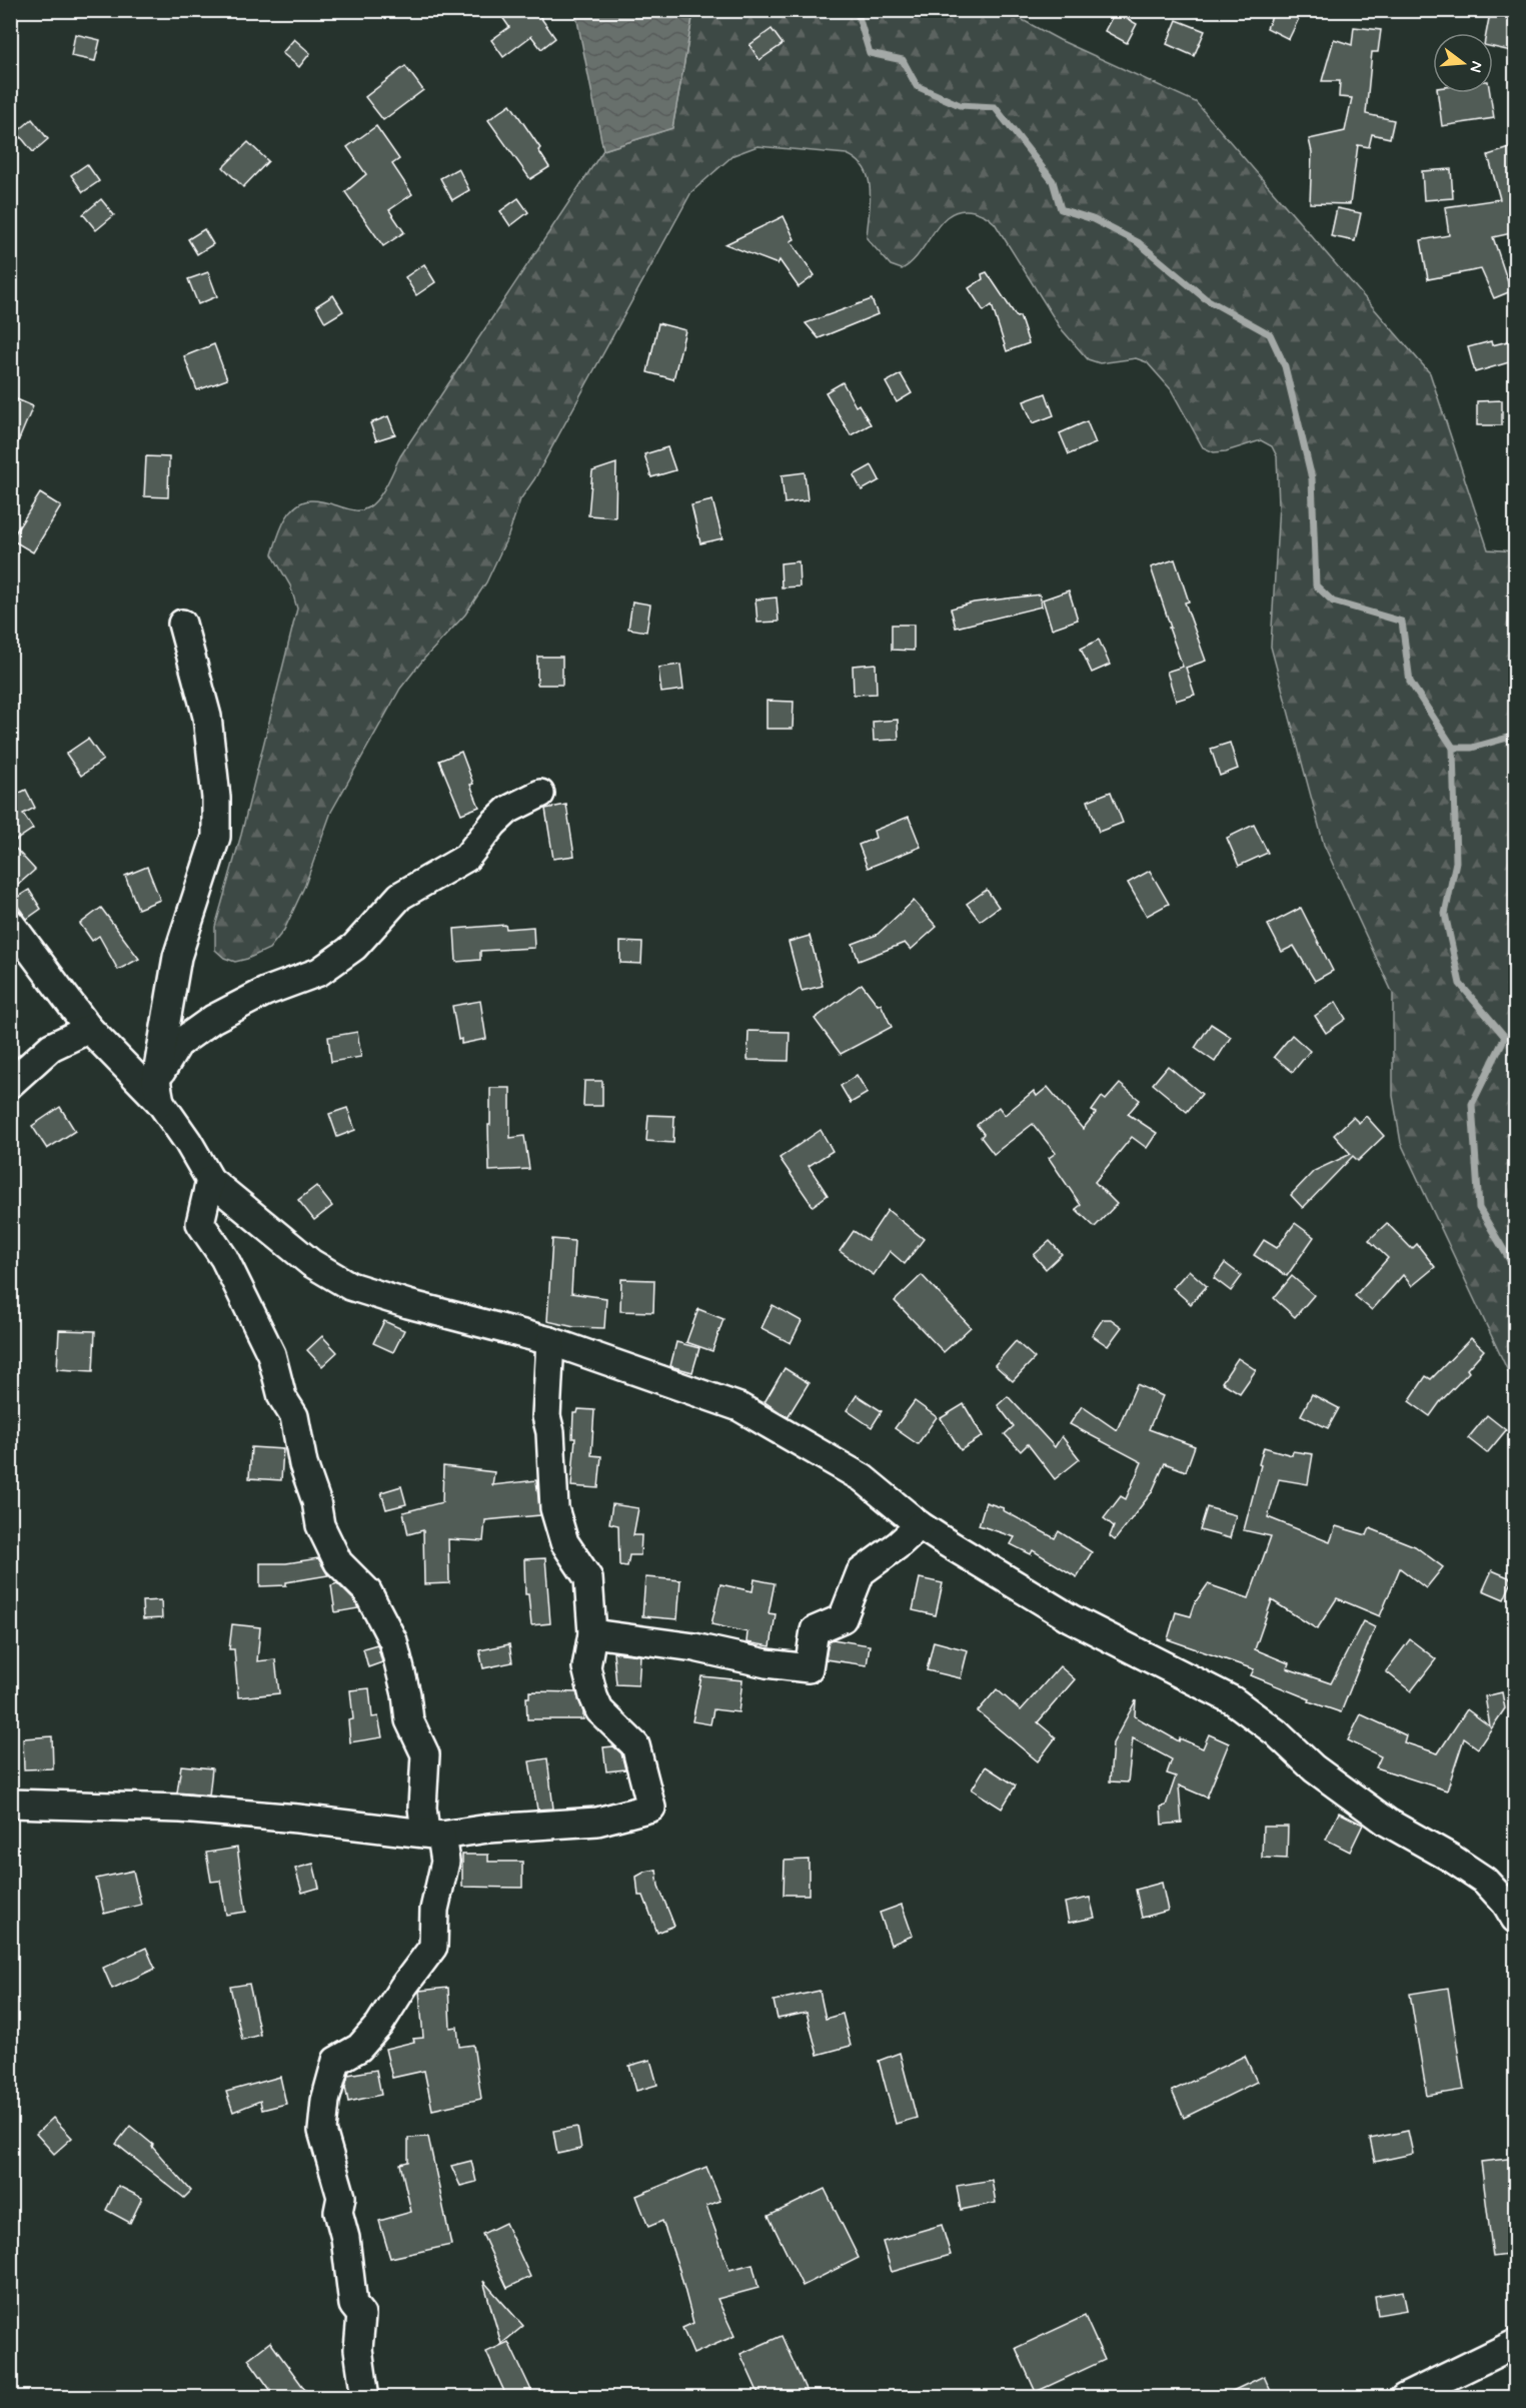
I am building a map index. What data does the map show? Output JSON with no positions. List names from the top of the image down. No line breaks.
{"north":"right"}
